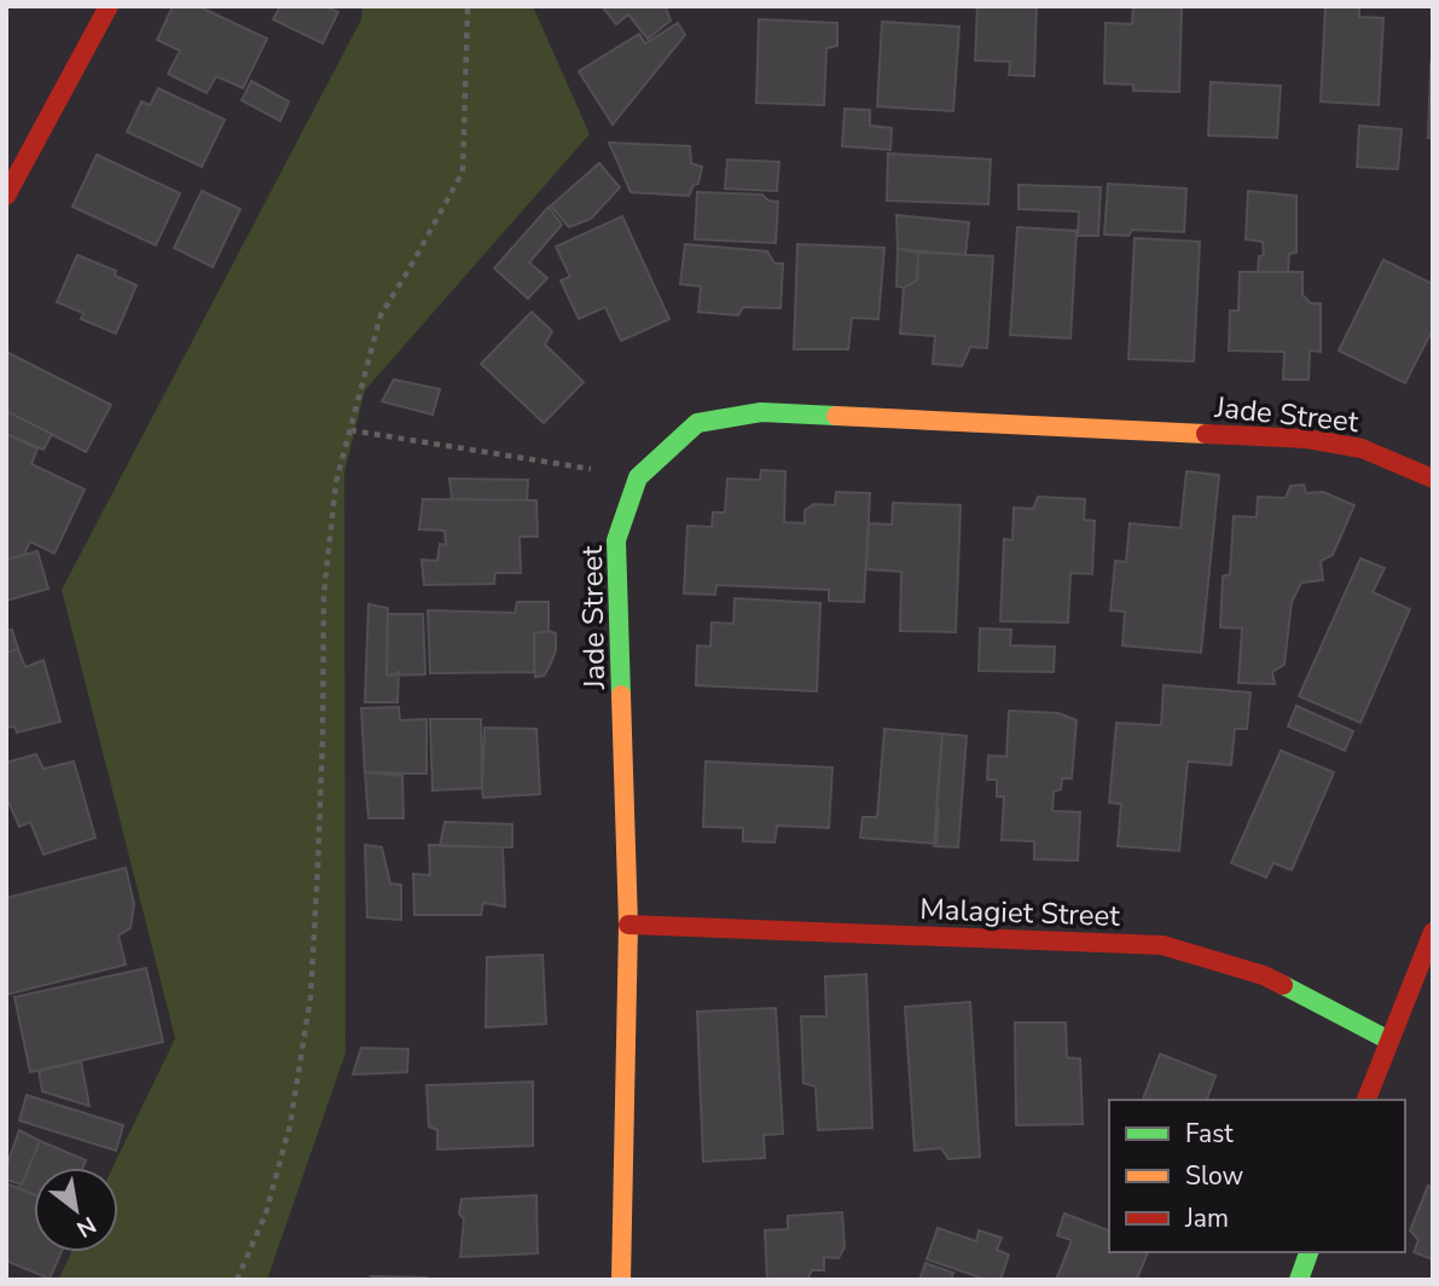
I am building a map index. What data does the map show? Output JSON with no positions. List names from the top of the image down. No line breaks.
{"streets":{"street":["Jade Street","Malagiet Street"]},"crossings":[["Jade Street","Malagiet Street"]],"legend":["Fast","Slow","Jam"],"north":"bottom right"}
